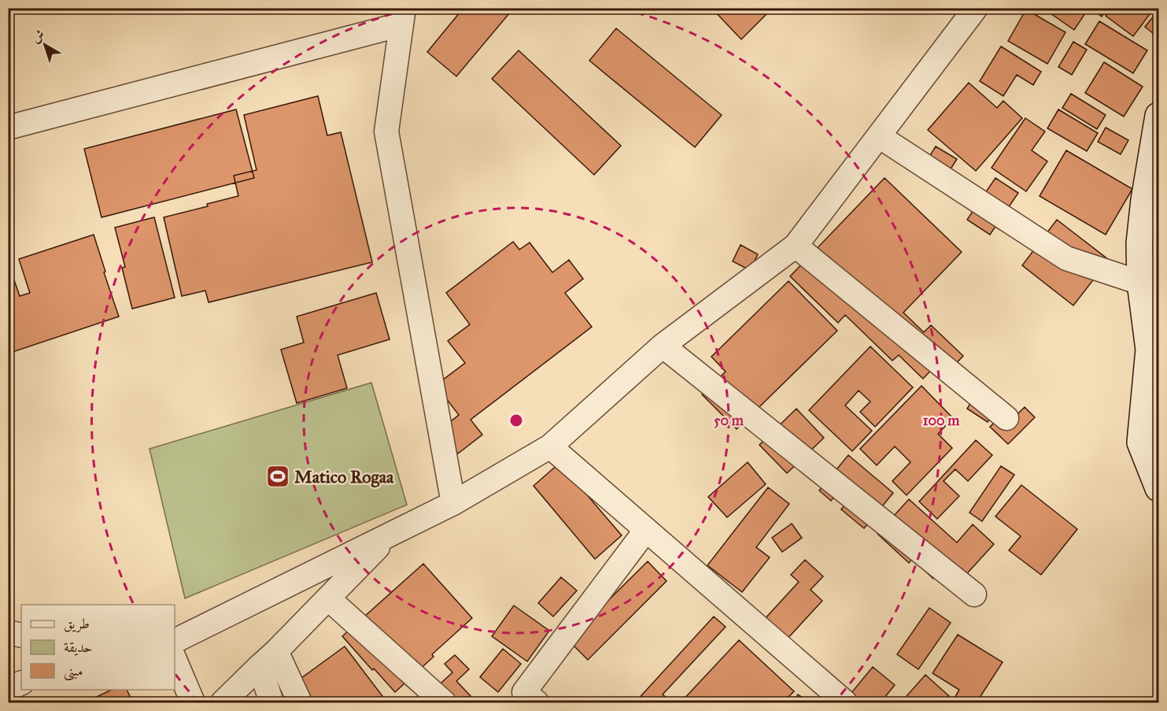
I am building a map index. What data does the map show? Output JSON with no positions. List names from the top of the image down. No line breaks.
{"places":{"sports":["Matico Rogaa"]},"legend":["طريق","حديقة","مبنى"],"north":"top left","rings":["50 m","100 m"]}
